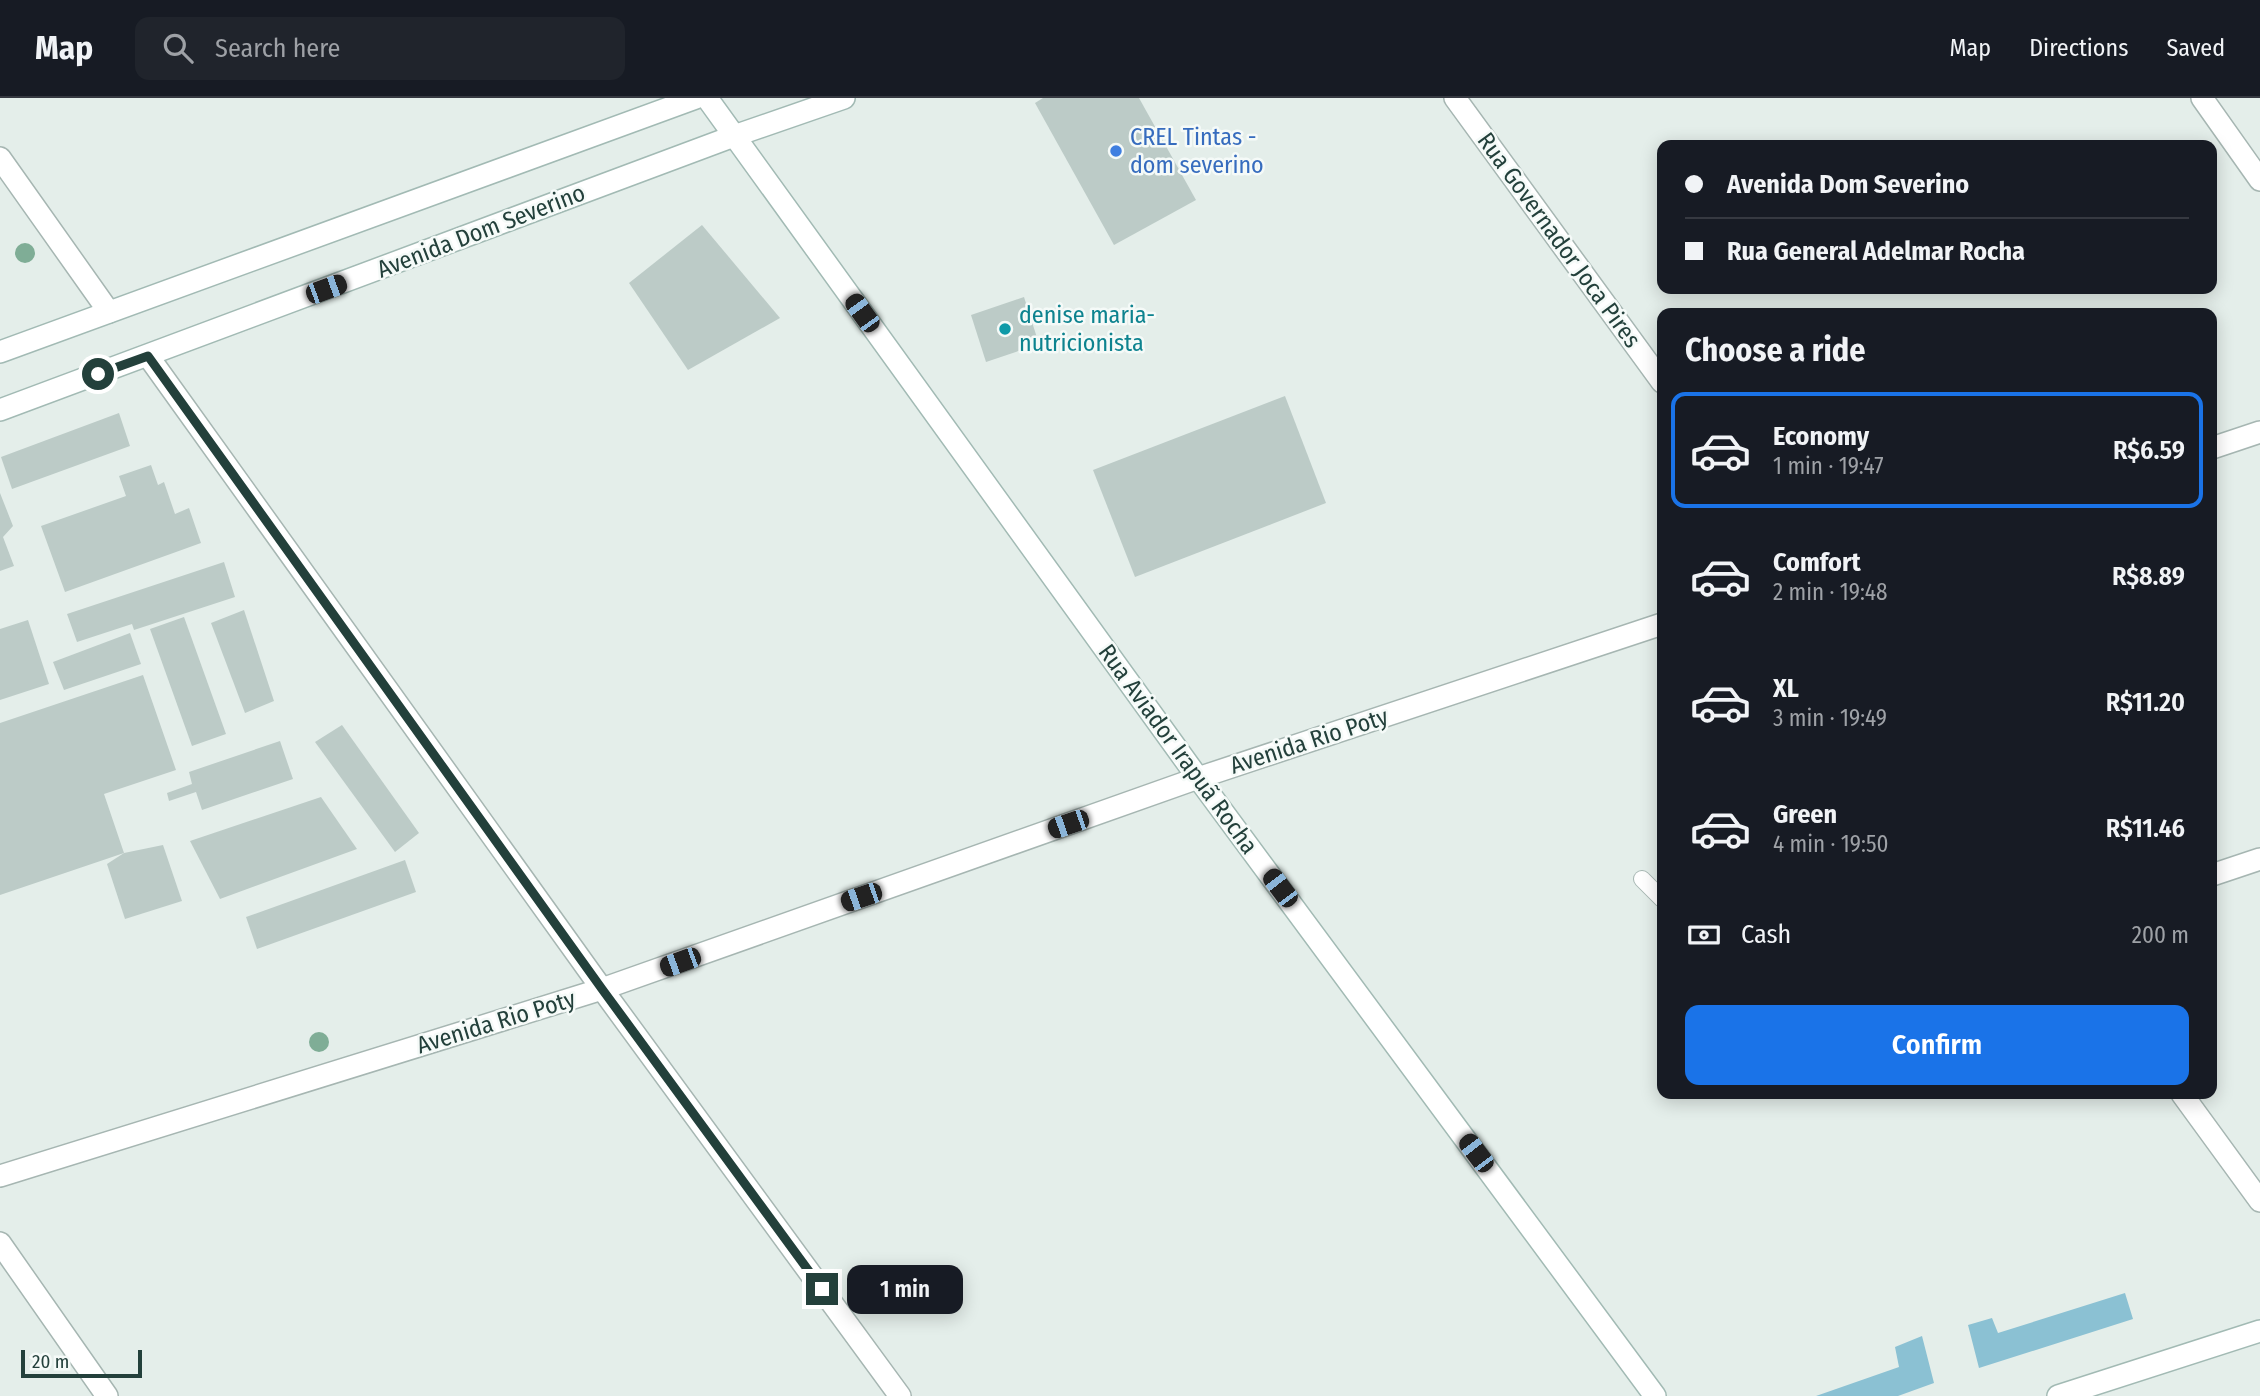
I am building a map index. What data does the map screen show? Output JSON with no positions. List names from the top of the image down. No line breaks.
{"streets":{"street":["Avenida Dom Severino","Rua Governador Joca Pires","Avenida Rio Poty","Rua Aviador Irapuã Rocha"]},"crossings":[["Avenida Dom Severino","Rua Aviador Irapuã Rocha"],["Avenida Rio Poty","Rua Aviador Irapuã Rocha"]],"places":["CREL Tintas - dom severino","denise maria- nutricionista"],"scale_bar":"20 m","page":{"header":"Map","search":"Search here","nav":["Map","Directions","Saved"],"banner":["Avenida Dom Severino","Rua General Adelmar Rocha"],"heading":"Choose a ride","list":[{"name":"Economy","note":"1 min · 19:47","value":"R$6.59"},{"name":"Comfort","note":"2 min · 19:48","value":"R$8.89"},{"name":"XL","note":"3 min · 19:49","value":"R$11.20"},{"name":"Green","note":"4 min · 19:50","value":"R$11.46"}],"pay":["Cash","200 m"],"buttons":"Confirm","bubble":"1 min","scale":"20 m"}}
